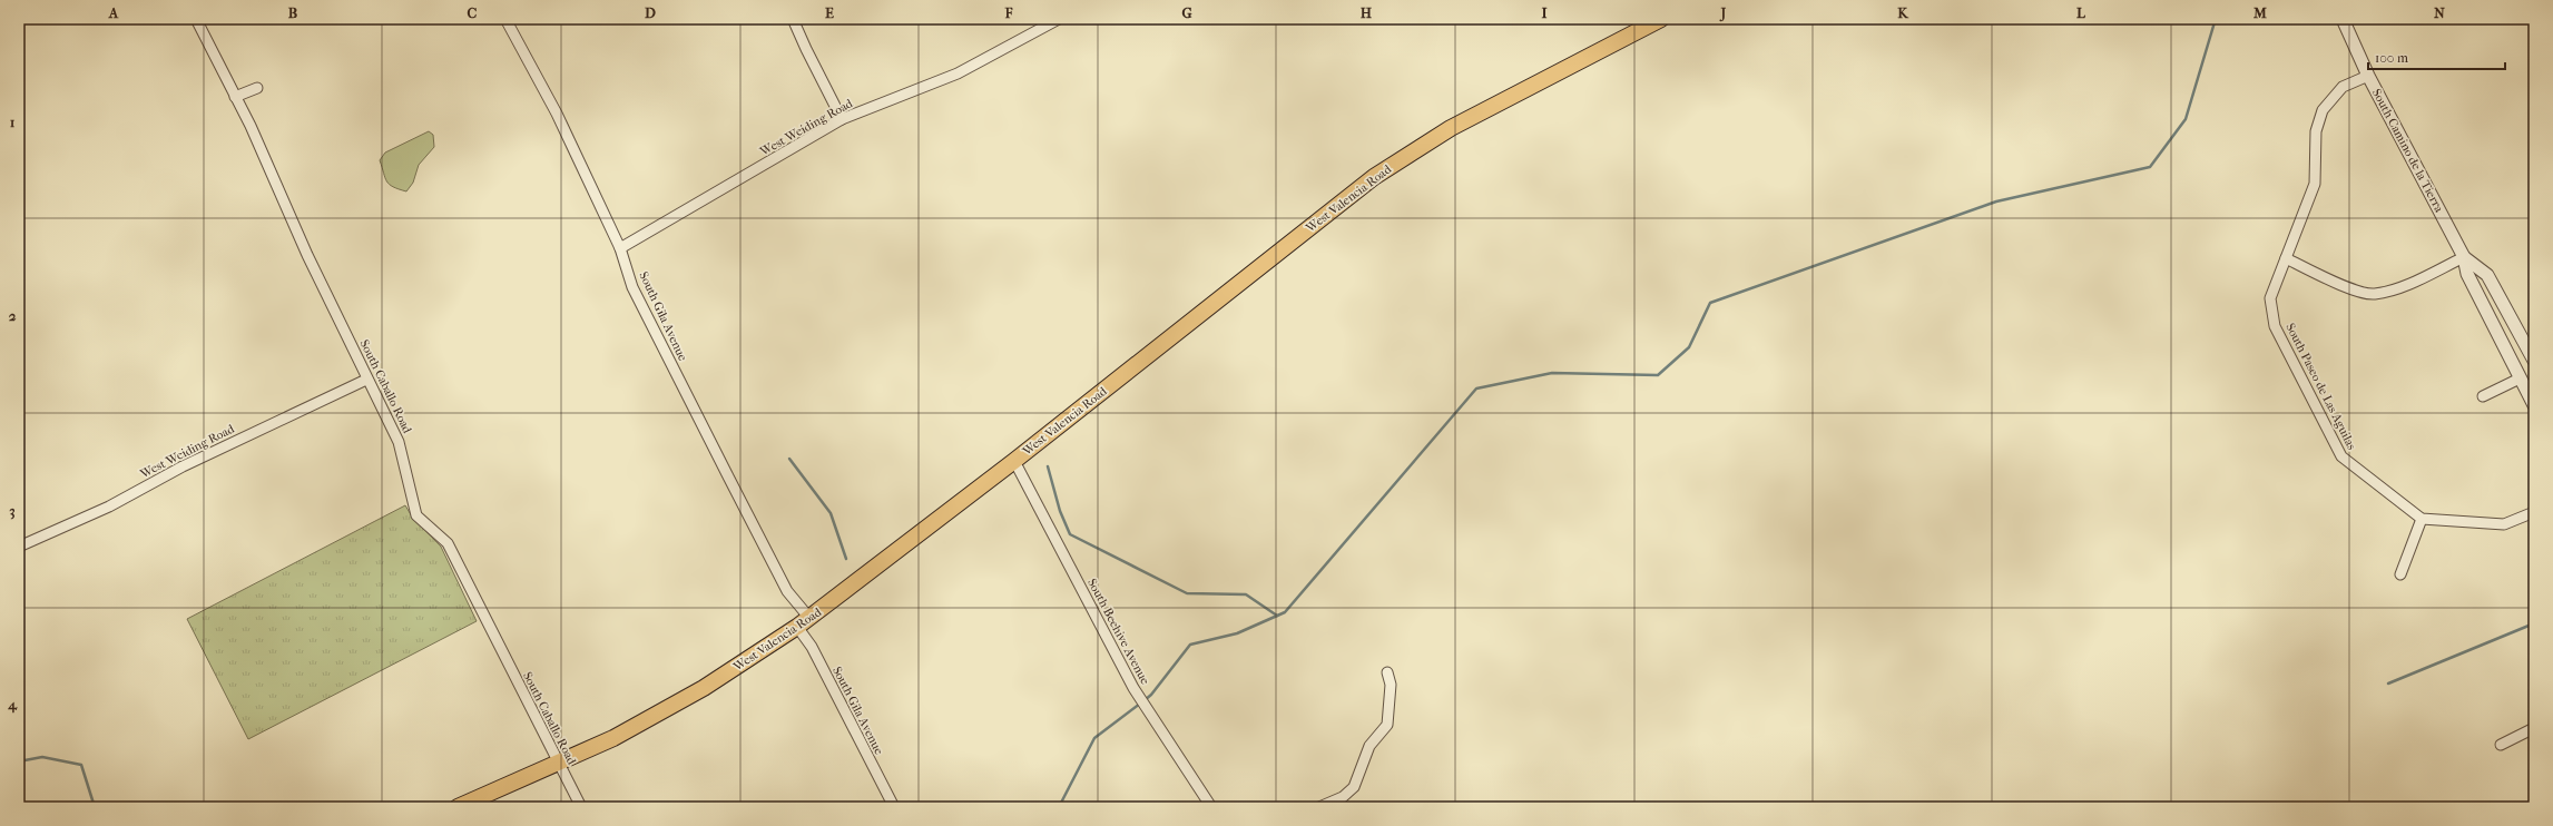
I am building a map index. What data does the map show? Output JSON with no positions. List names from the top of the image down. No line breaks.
{"streets":{"main road":["West Valencia Road"],"street":["West Weiding Road","South Camino de la Tierra","South Gila Avenue","South Caballo Road","South Paseo de Las Aguilas","South Beehive Avenue"]},"crossings":[["West Weiding Road","South Gila Avenue"],["West Weiding Road","South Caballo Road"],["South Camino de la Tierra","South Paseo de Las Aguilas"],["West Valencia Road","South Gila Avenue"],["West Valencia Road","South Caballo Road"],["West Valencia Road","South Beehive Avenue"]],"scale_bar":"100 m","grid":{"columns":["A","B","C","D","E","F","G","H","I","J","K","L","M","N"],"rows":["1","2","3","4"]}}
